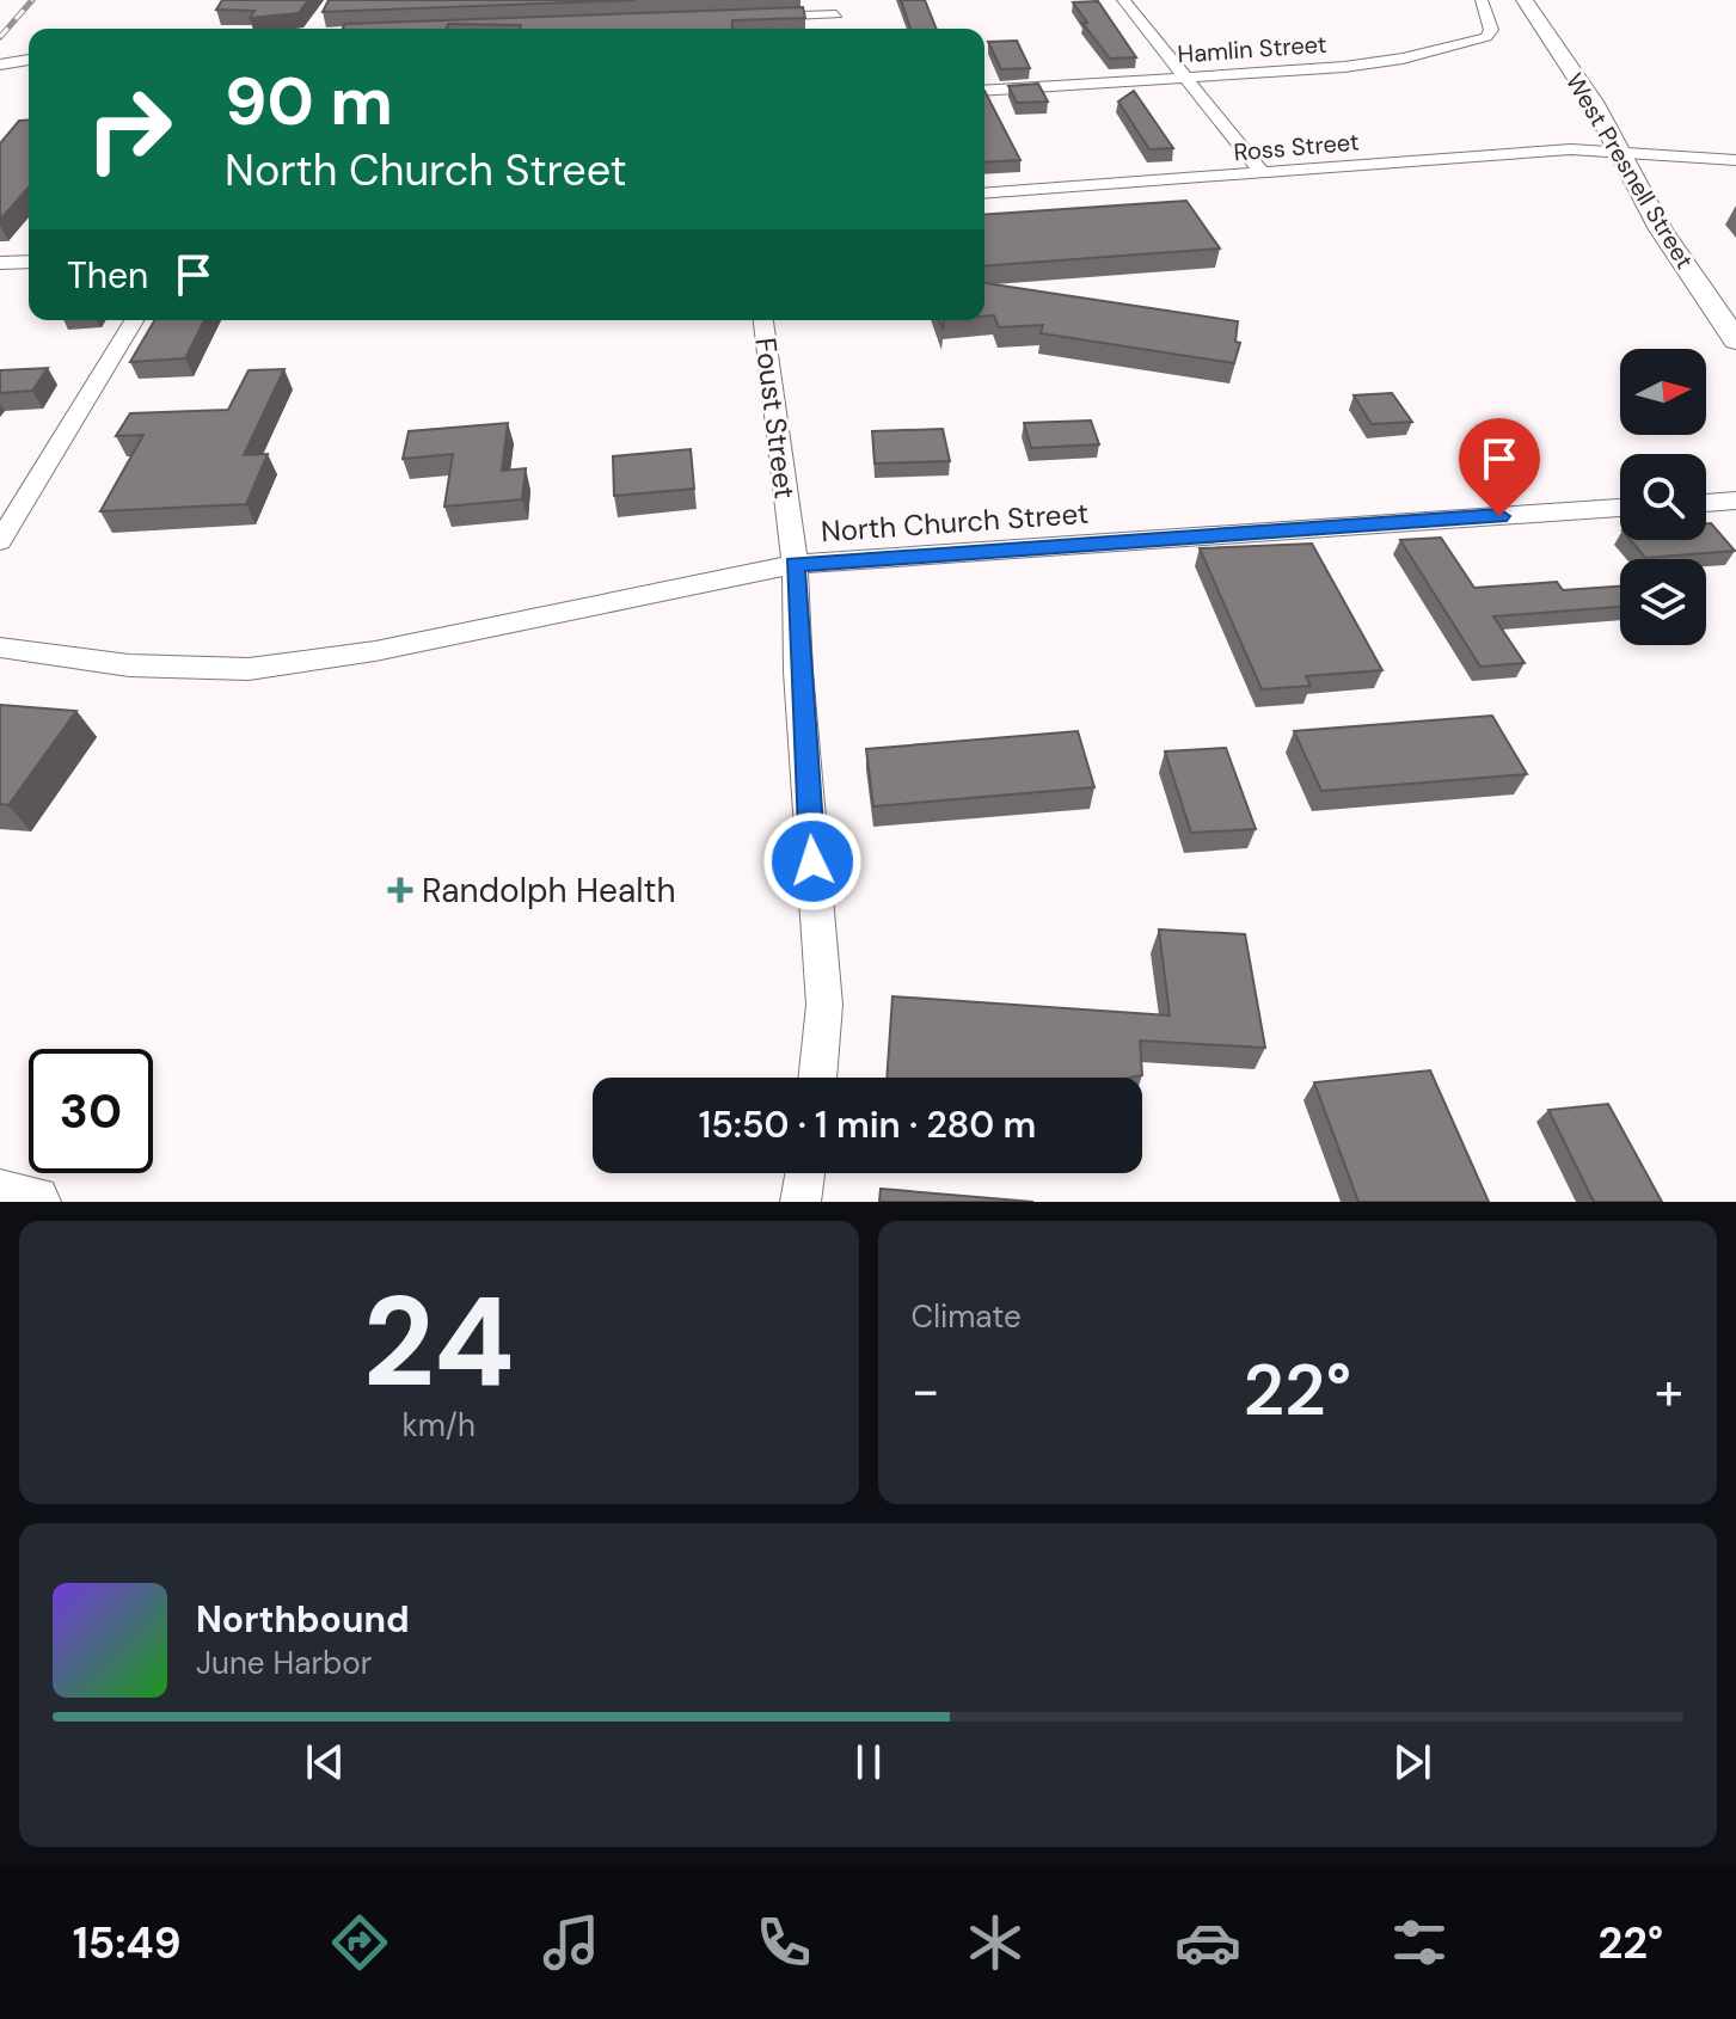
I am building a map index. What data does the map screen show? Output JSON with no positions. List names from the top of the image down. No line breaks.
{"streets":{"main road":["West Presnell Street"],"street":["Hamlin Street","Ross Street","Foust Street","North Church Street"]},"crossings":[["Ross Street","West Presnell Street"],["Foust Street","North Church Street"]],"places":{"health":["Randolph Health"]},"north":"right","page":{"turn":["90 m","North Church Street"],"then":"Then","limit":"30","trip":"15:50 · 1 min · 280 m","tile":[["24","km/h"],"Climate"],"heat":["−","22°","+"],"song":["Northbound","June Harbor"],"tabs":["15:49","22°"]}}
